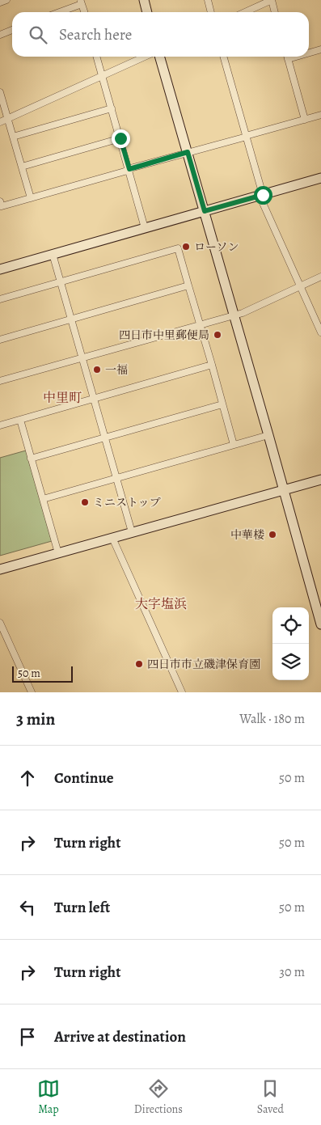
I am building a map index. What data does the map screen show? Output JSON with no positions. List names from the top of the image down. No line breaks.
{"districts":["中里町","大字塩浜"],"places":["ローソン","四日市中里郵便局","一福","ミニストップ","中華楼","四日市市立磯津保育園"],"scale_bar":"50 m","page":{"search":"Search here","scale":"50 m","heading":["3 min","Walk · 180 m"],"list":[["Continue","50 m"],["Turn right","50 m"],["Turn left","50 m"],["Turn right","30 m"],"Arrive at destination"],"nav":["Map","Directions","Saved"]}}
